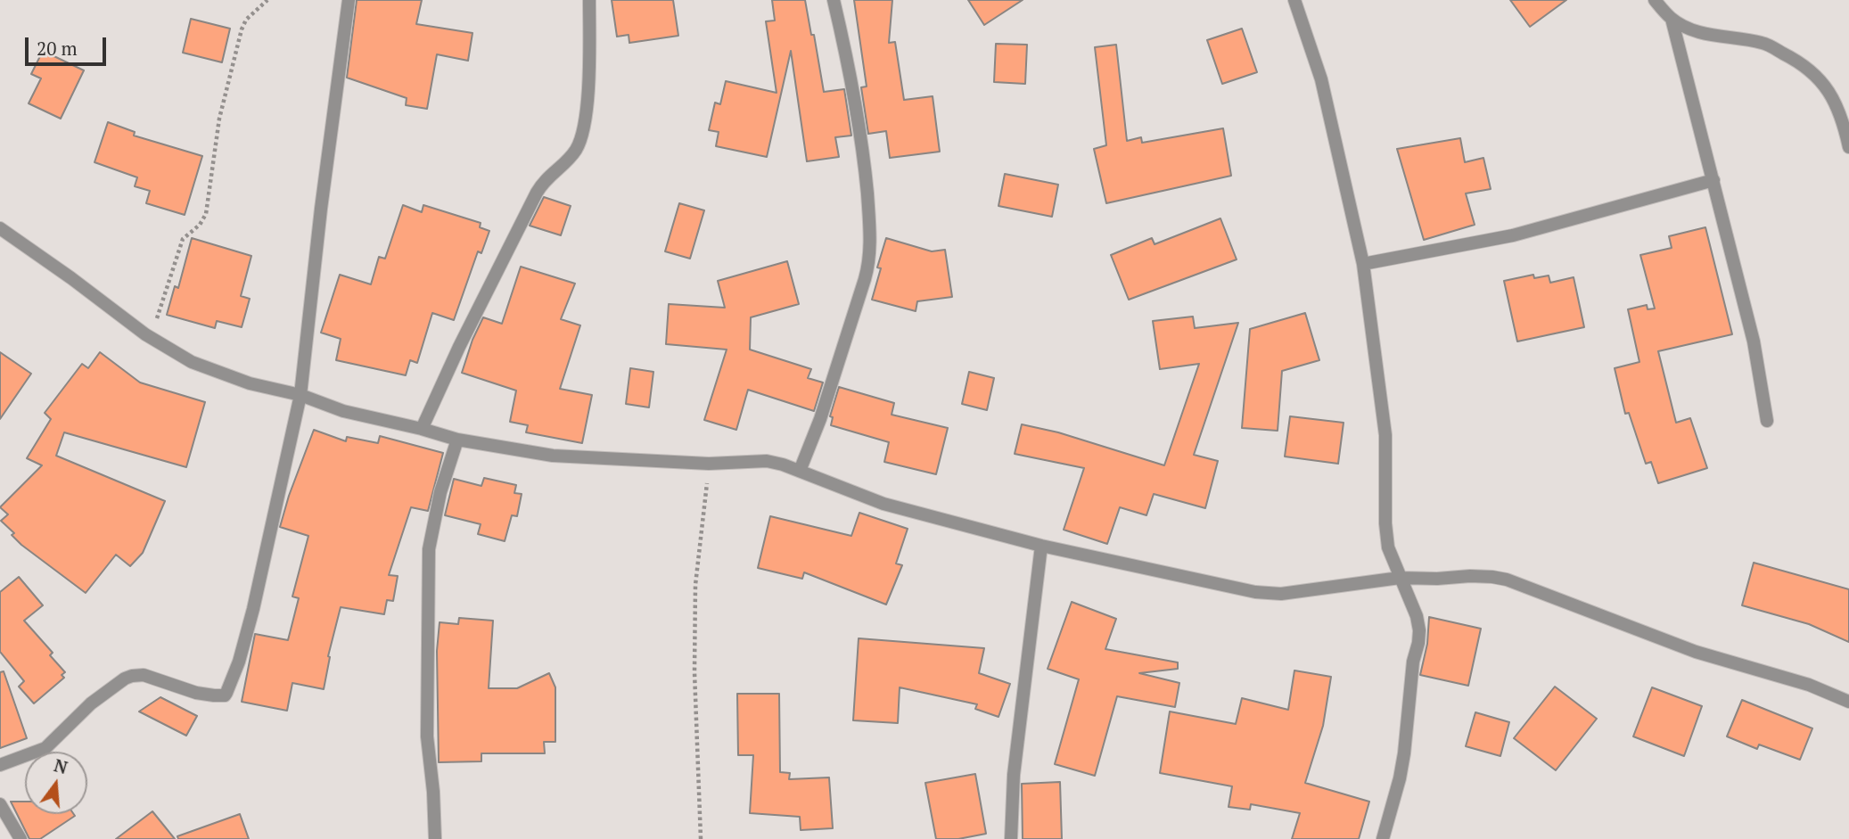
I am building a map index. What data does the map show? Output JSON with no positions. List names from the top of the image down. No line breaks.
{"scale_bar":"20 m","north":"top"}
